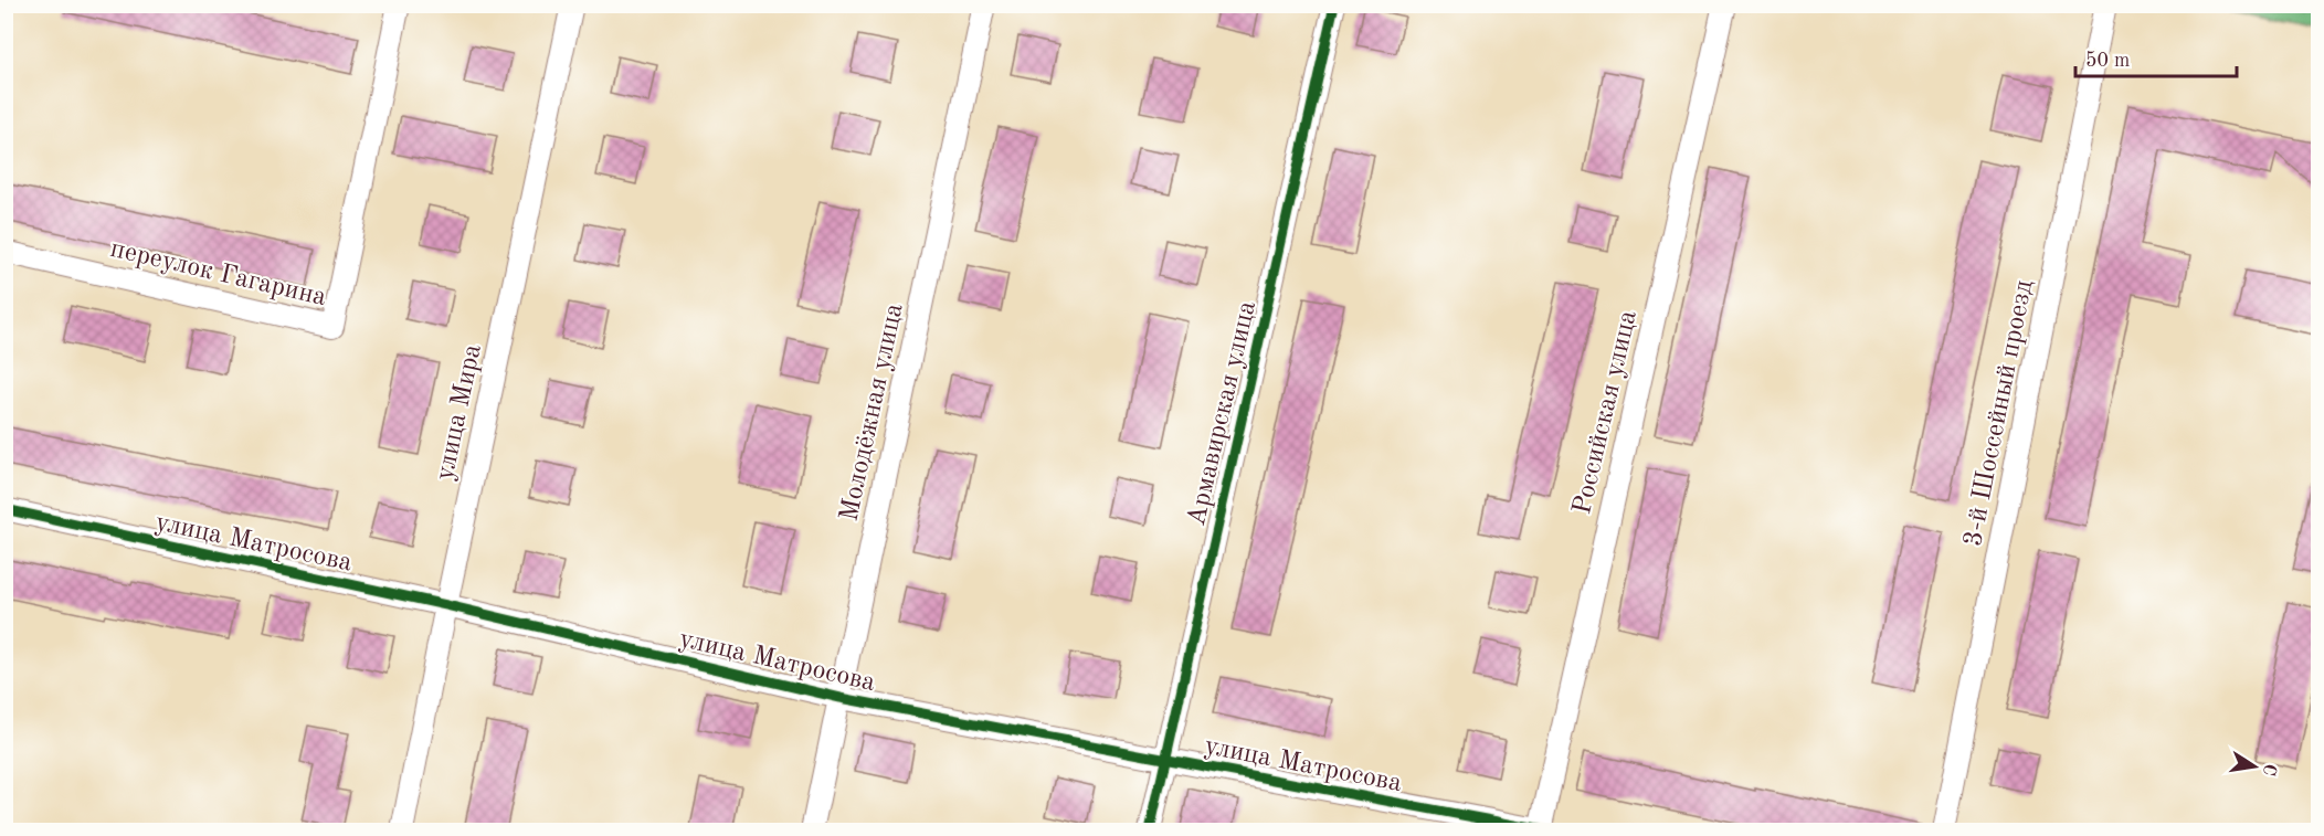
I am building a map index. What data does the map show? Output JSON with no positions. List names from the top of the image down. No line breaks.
{"streets":{"street":["переулок Гагарина","улица Мира","Молодёжная улица","Российская улица","Армавирская улица","3-й Шоссейный проезд","улица Матросова"]},"crossings":[["улица Мира","улица Матросова"],["Молодёжная улица","улица Матросова"],["Российская улица","улица Матросова"],["Армавирская улица","улица Матросова"]],"scale_bar":"50 m","north":"right"}
